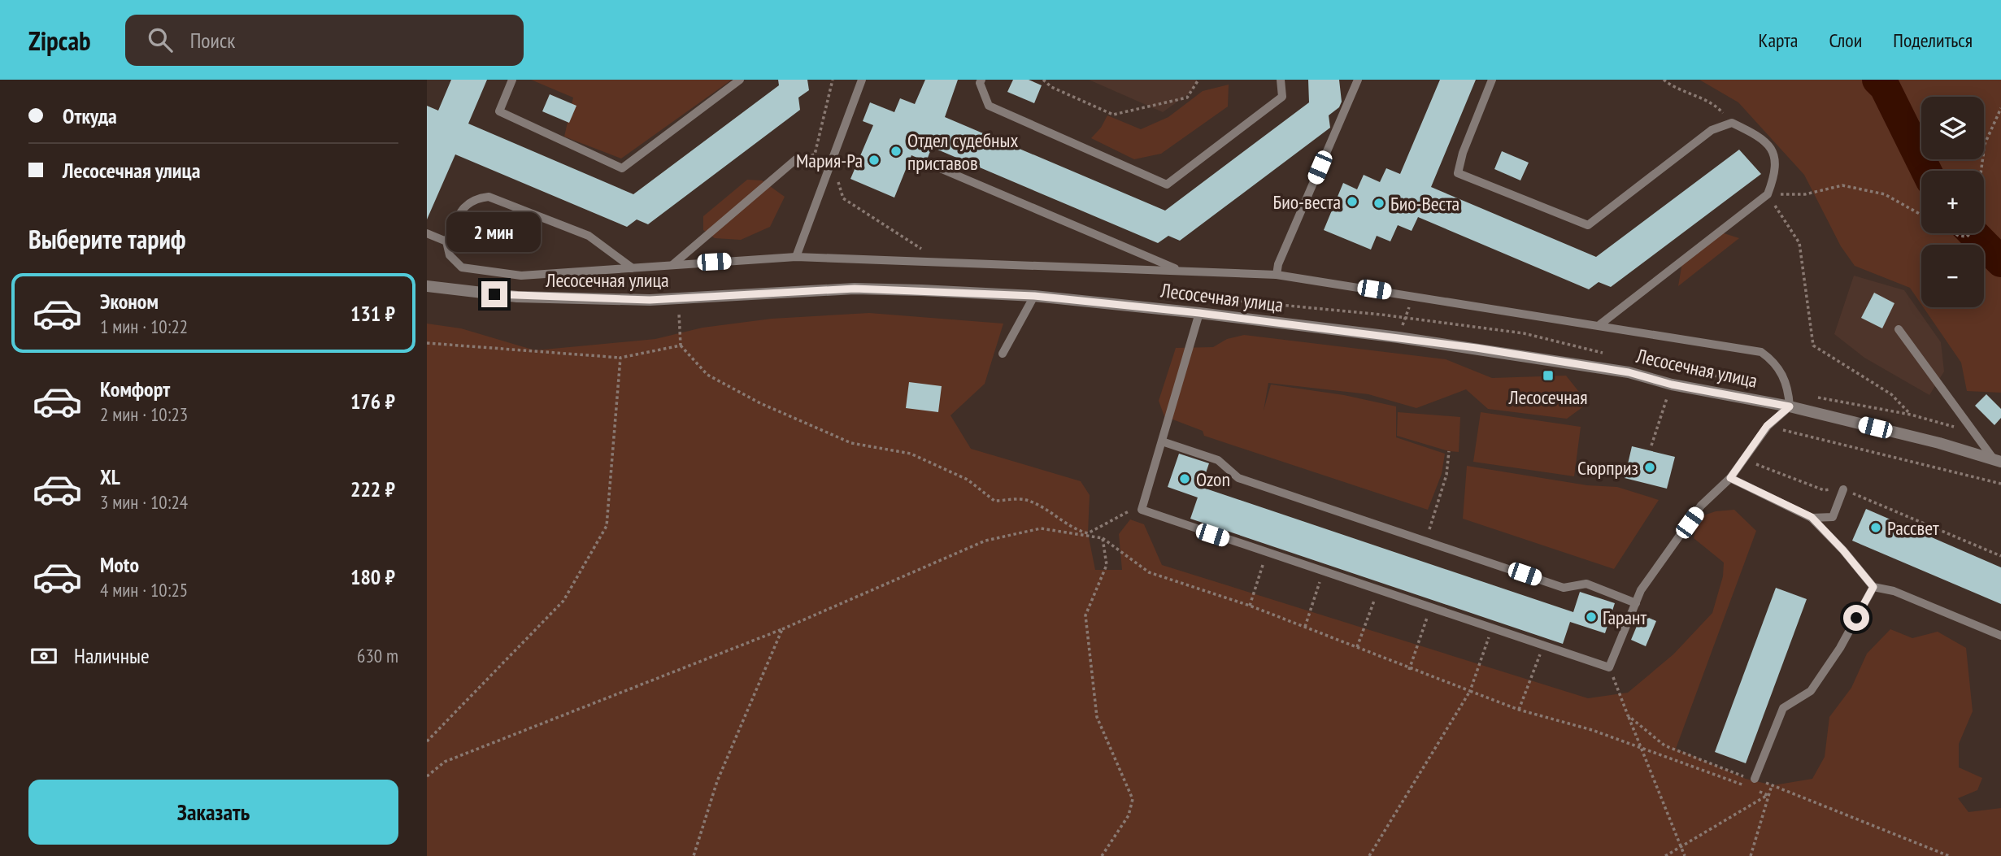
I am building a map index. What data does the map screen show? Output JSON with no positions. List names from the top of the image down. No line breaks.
{"streets":{"street":["Лесосечная улица"]},"places":{"other":["Отдел судебных приставов","Мария-Ра","Био-веста","Био-Веста","Сюрприз","Ozon","Рассвет","Гарант"],"transit":["Лесосечная"]},"page":{"header":"Zipcab","search":"Поиск","nav":["Карта","Слои","Поделиться"],"banner":["Откуда","Лесосечная улица"],"map_buttons":["+","−"],"heading":"Выберите тариф","bubble":"2 мин","list":[{"name":"Эконом","note":"1 мин · 10:22","value":"131 ₽"},{"name":"Комфорт","note":"2 мин · 10:23","value":"176 ₽"},{"name":"XL","note":"3 мин · 10:24","value":"222 ₽"},{"name":"Moto","note":"4 мин · 10:25","value":"180 ₽"}],"pay":["Наличные","630 m"],"buttons":"Заказать"}}
